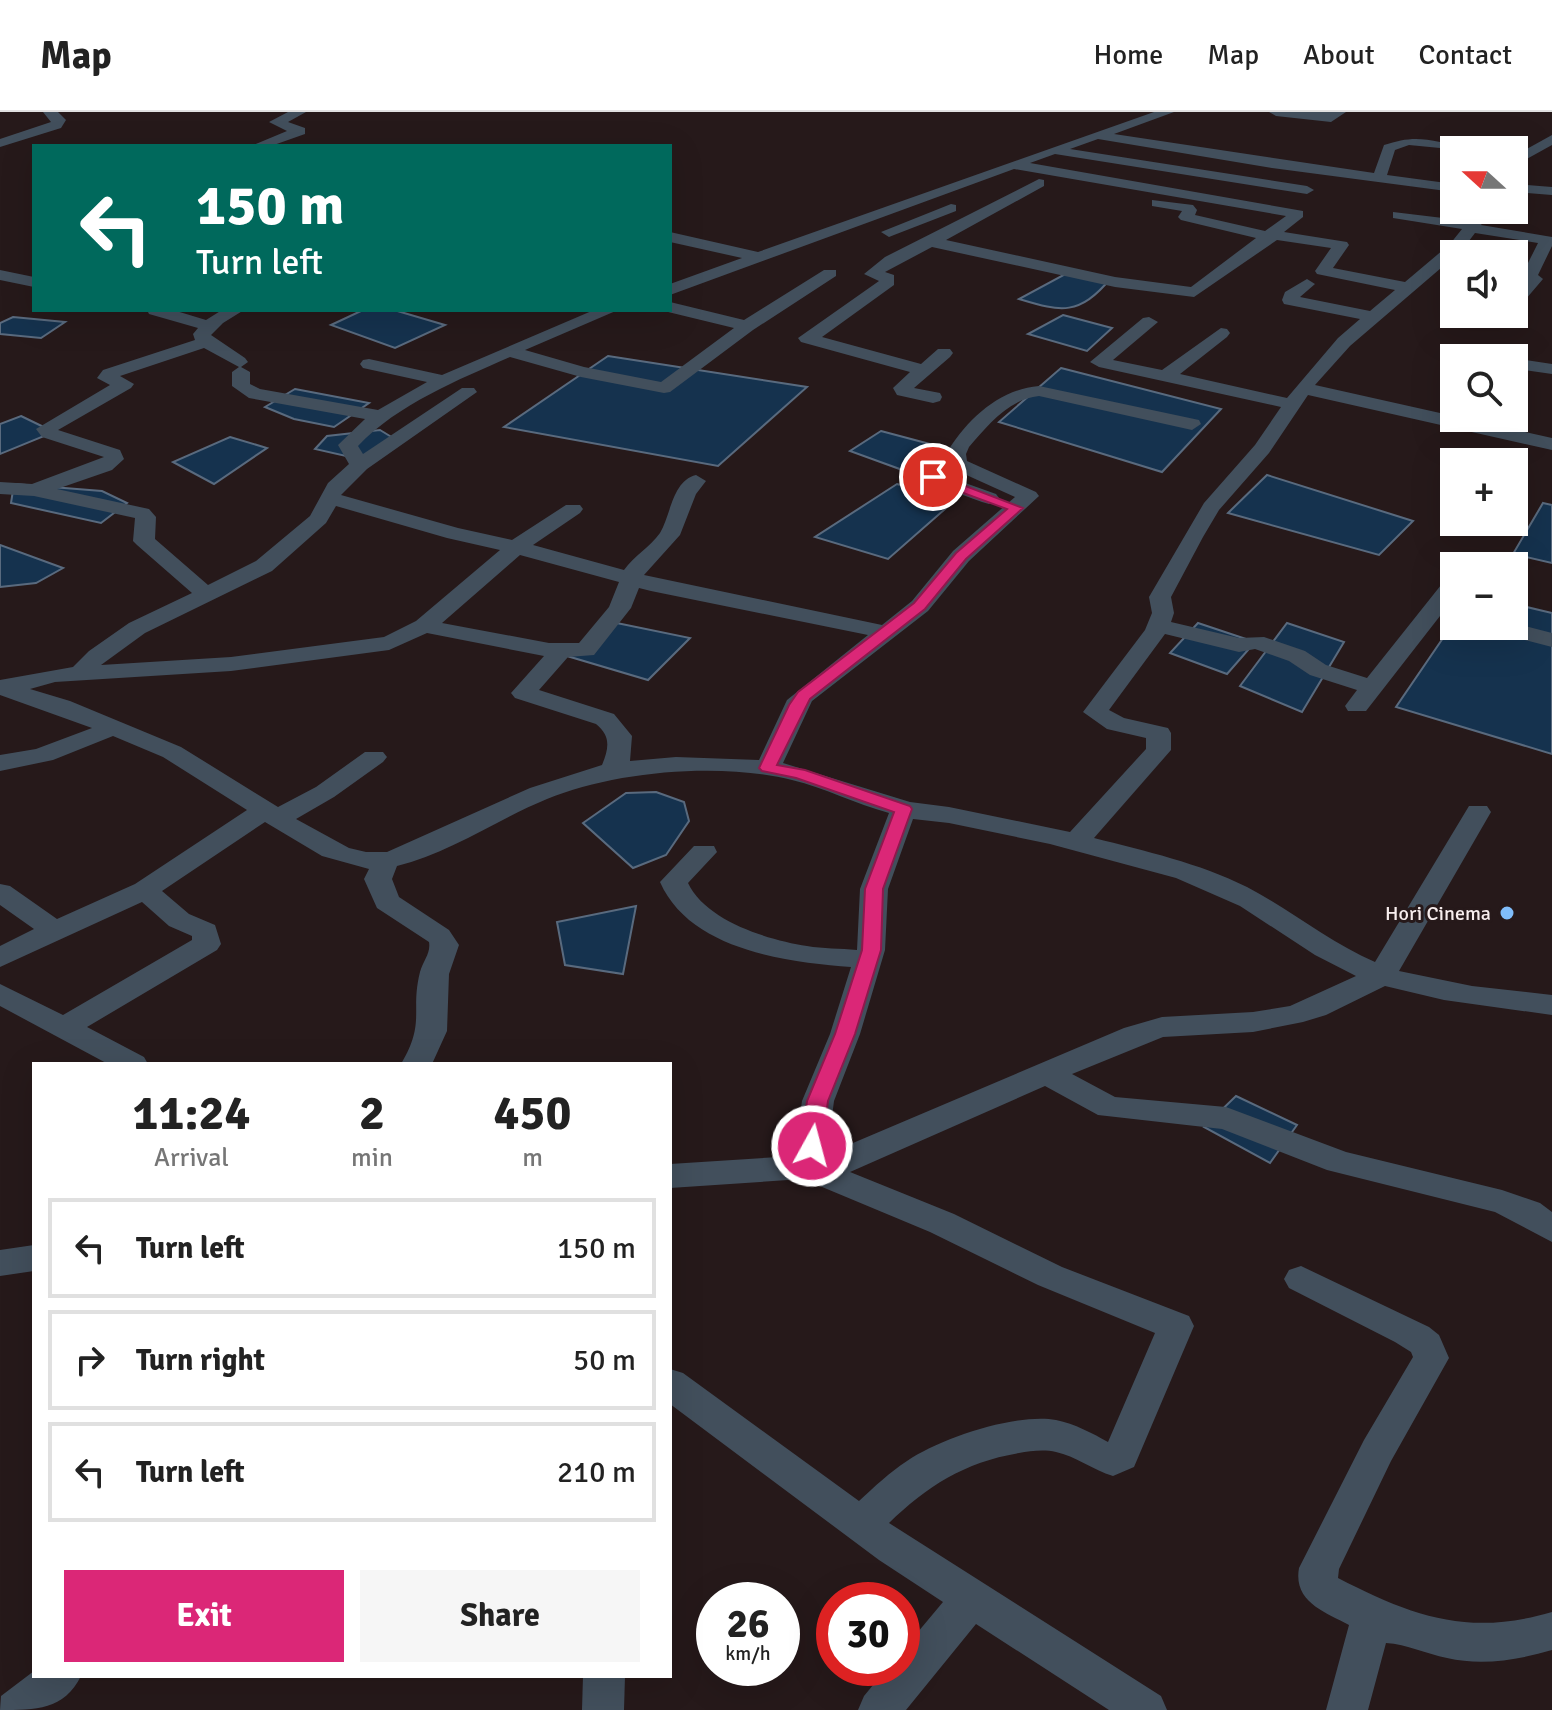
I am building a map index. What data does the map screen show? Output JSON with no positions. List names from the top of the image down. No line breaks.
{"places":["Hori Cinema"],"north":"left","page":{"header":"Map","nav":["Home","Map","About","Contact"],"map_buttons":["+","−"],"turn":["150 m","Turn left"],"eta":["11:24","Arrival","2","min","450","m"],"list":[{"name":"Turn left","value":"150 m"},{"name":"Turn right","value":"50 m"},{"name":"Turn left","value":"210 m"}],"buttons":["Exit","Share"],"speed":"26 km/h","limit":"30"}}
